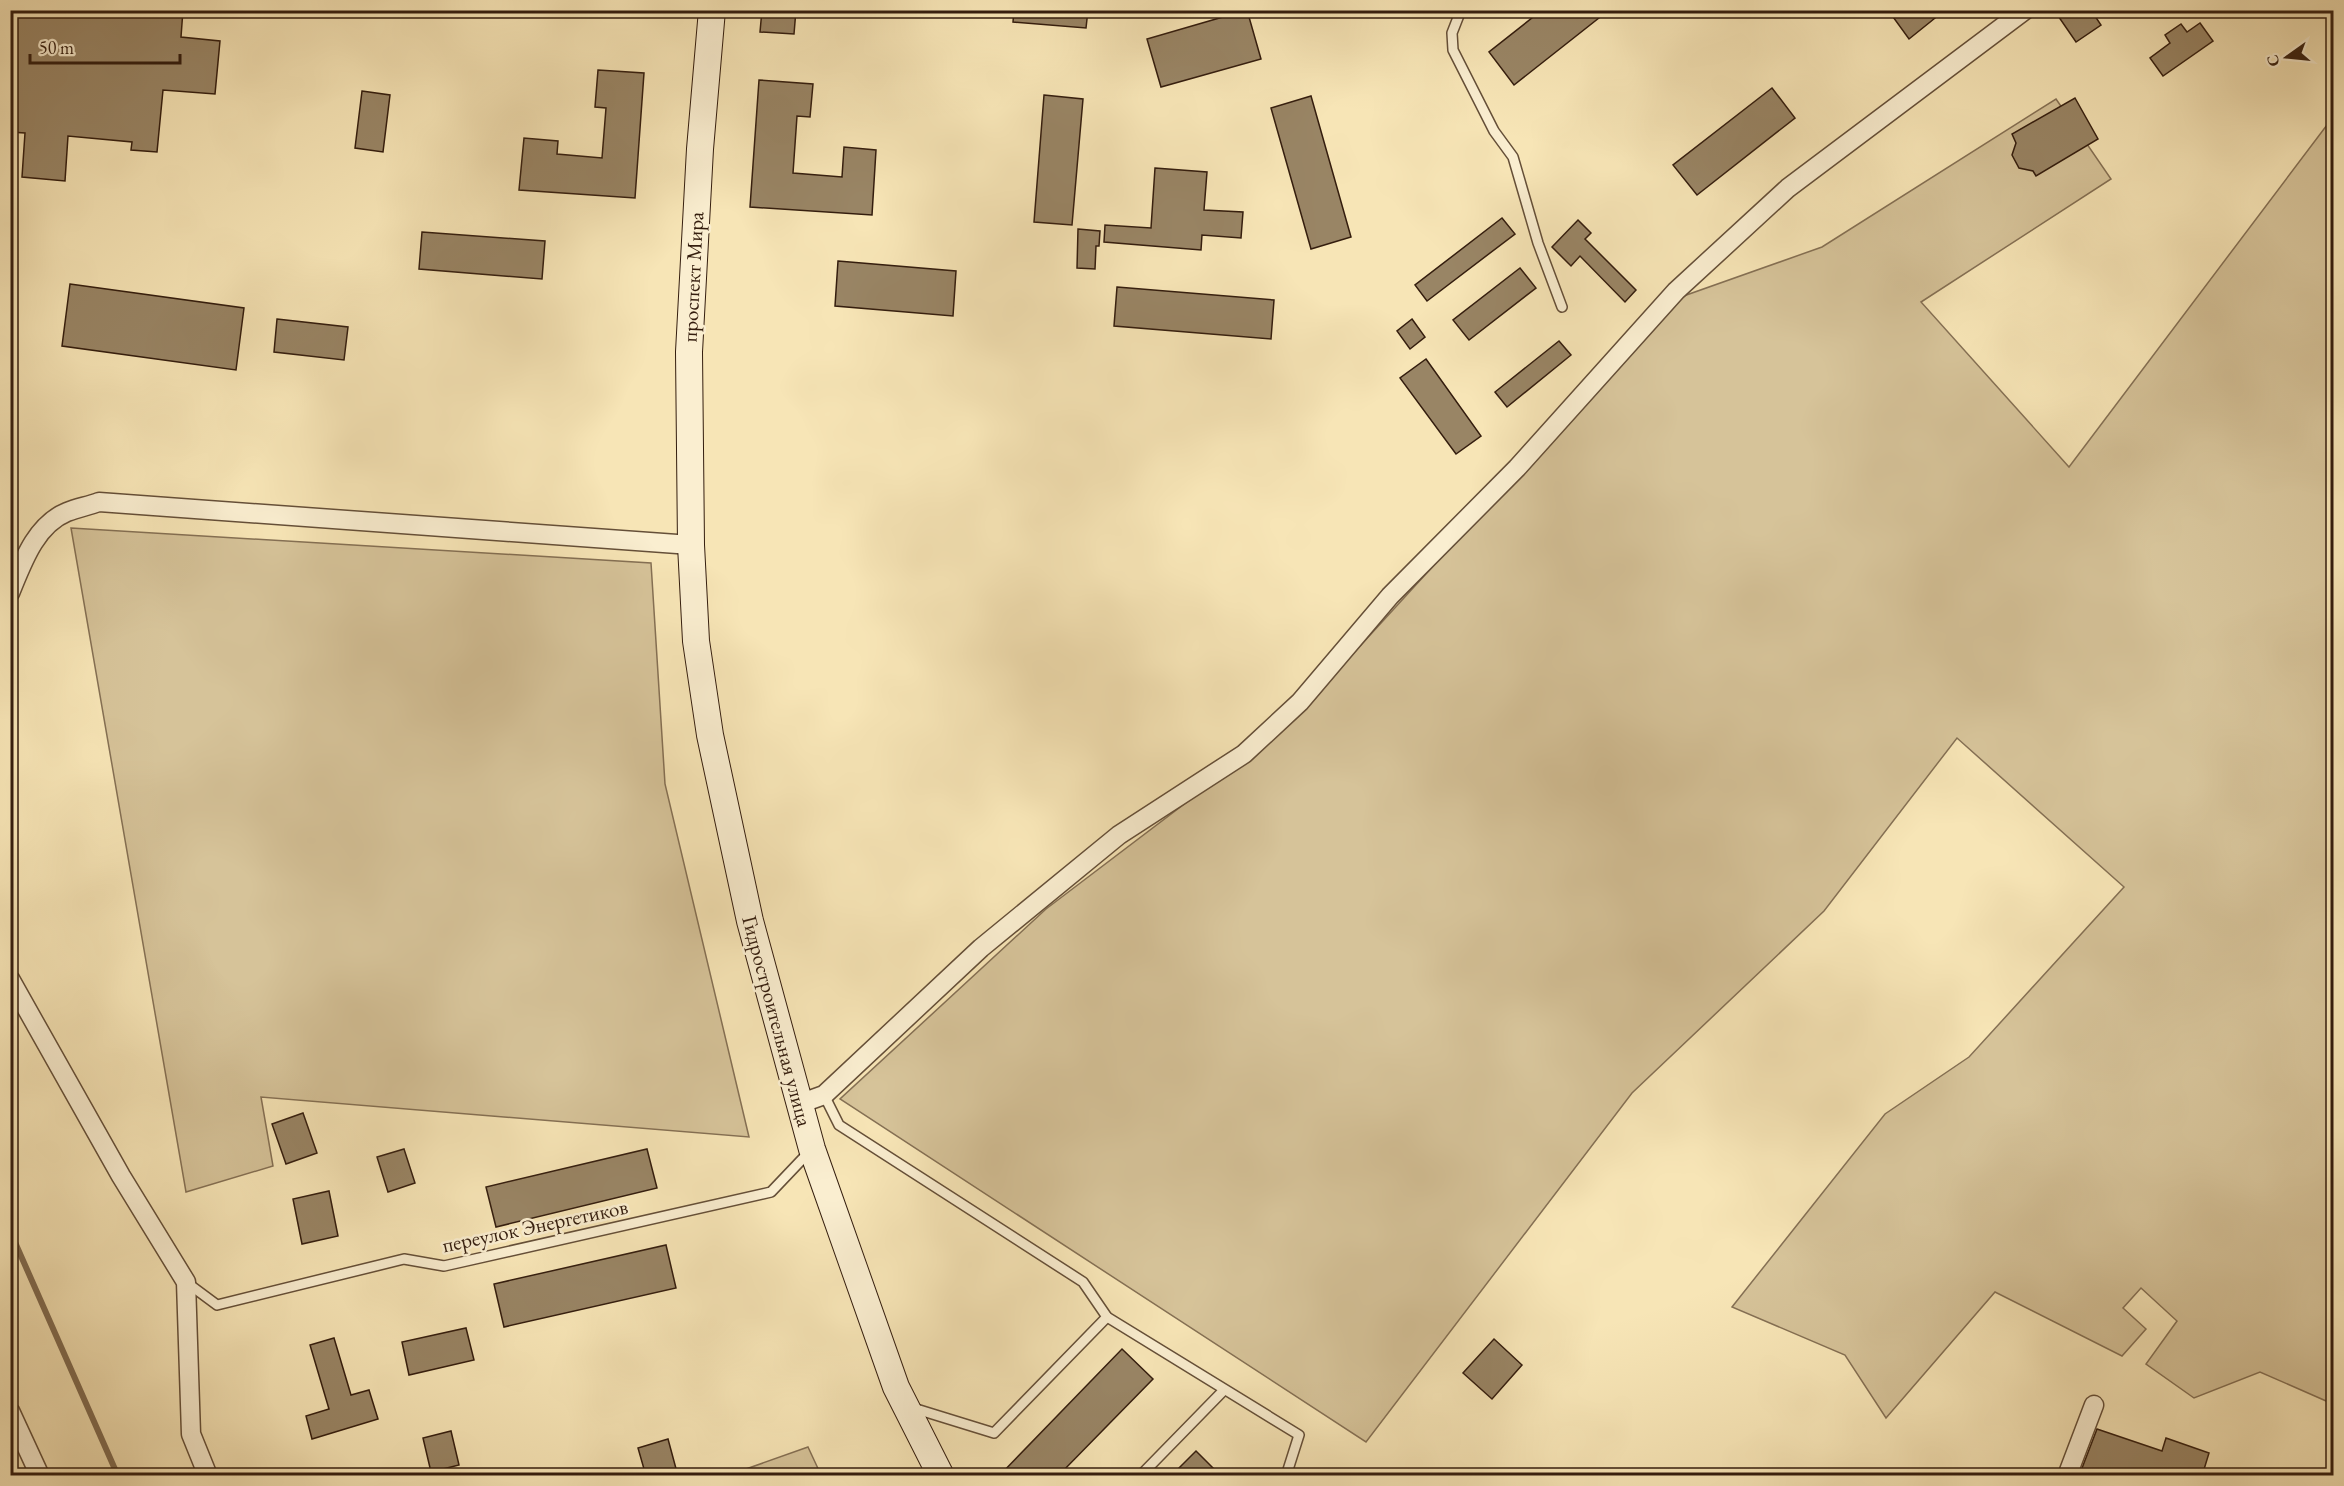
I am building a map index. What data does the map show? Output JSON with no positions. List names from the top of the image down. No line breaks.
{"streets":{"street":["проспект Мира","Гидростроительная улица"],"lane":["переулок Энергетиков"]},"crossings":[["проспект Мира","Гидростроительная улица"],["Гидростроительная улица","переулок Энергетиков"]],"scale_bar":"50 m","north":"left"}
